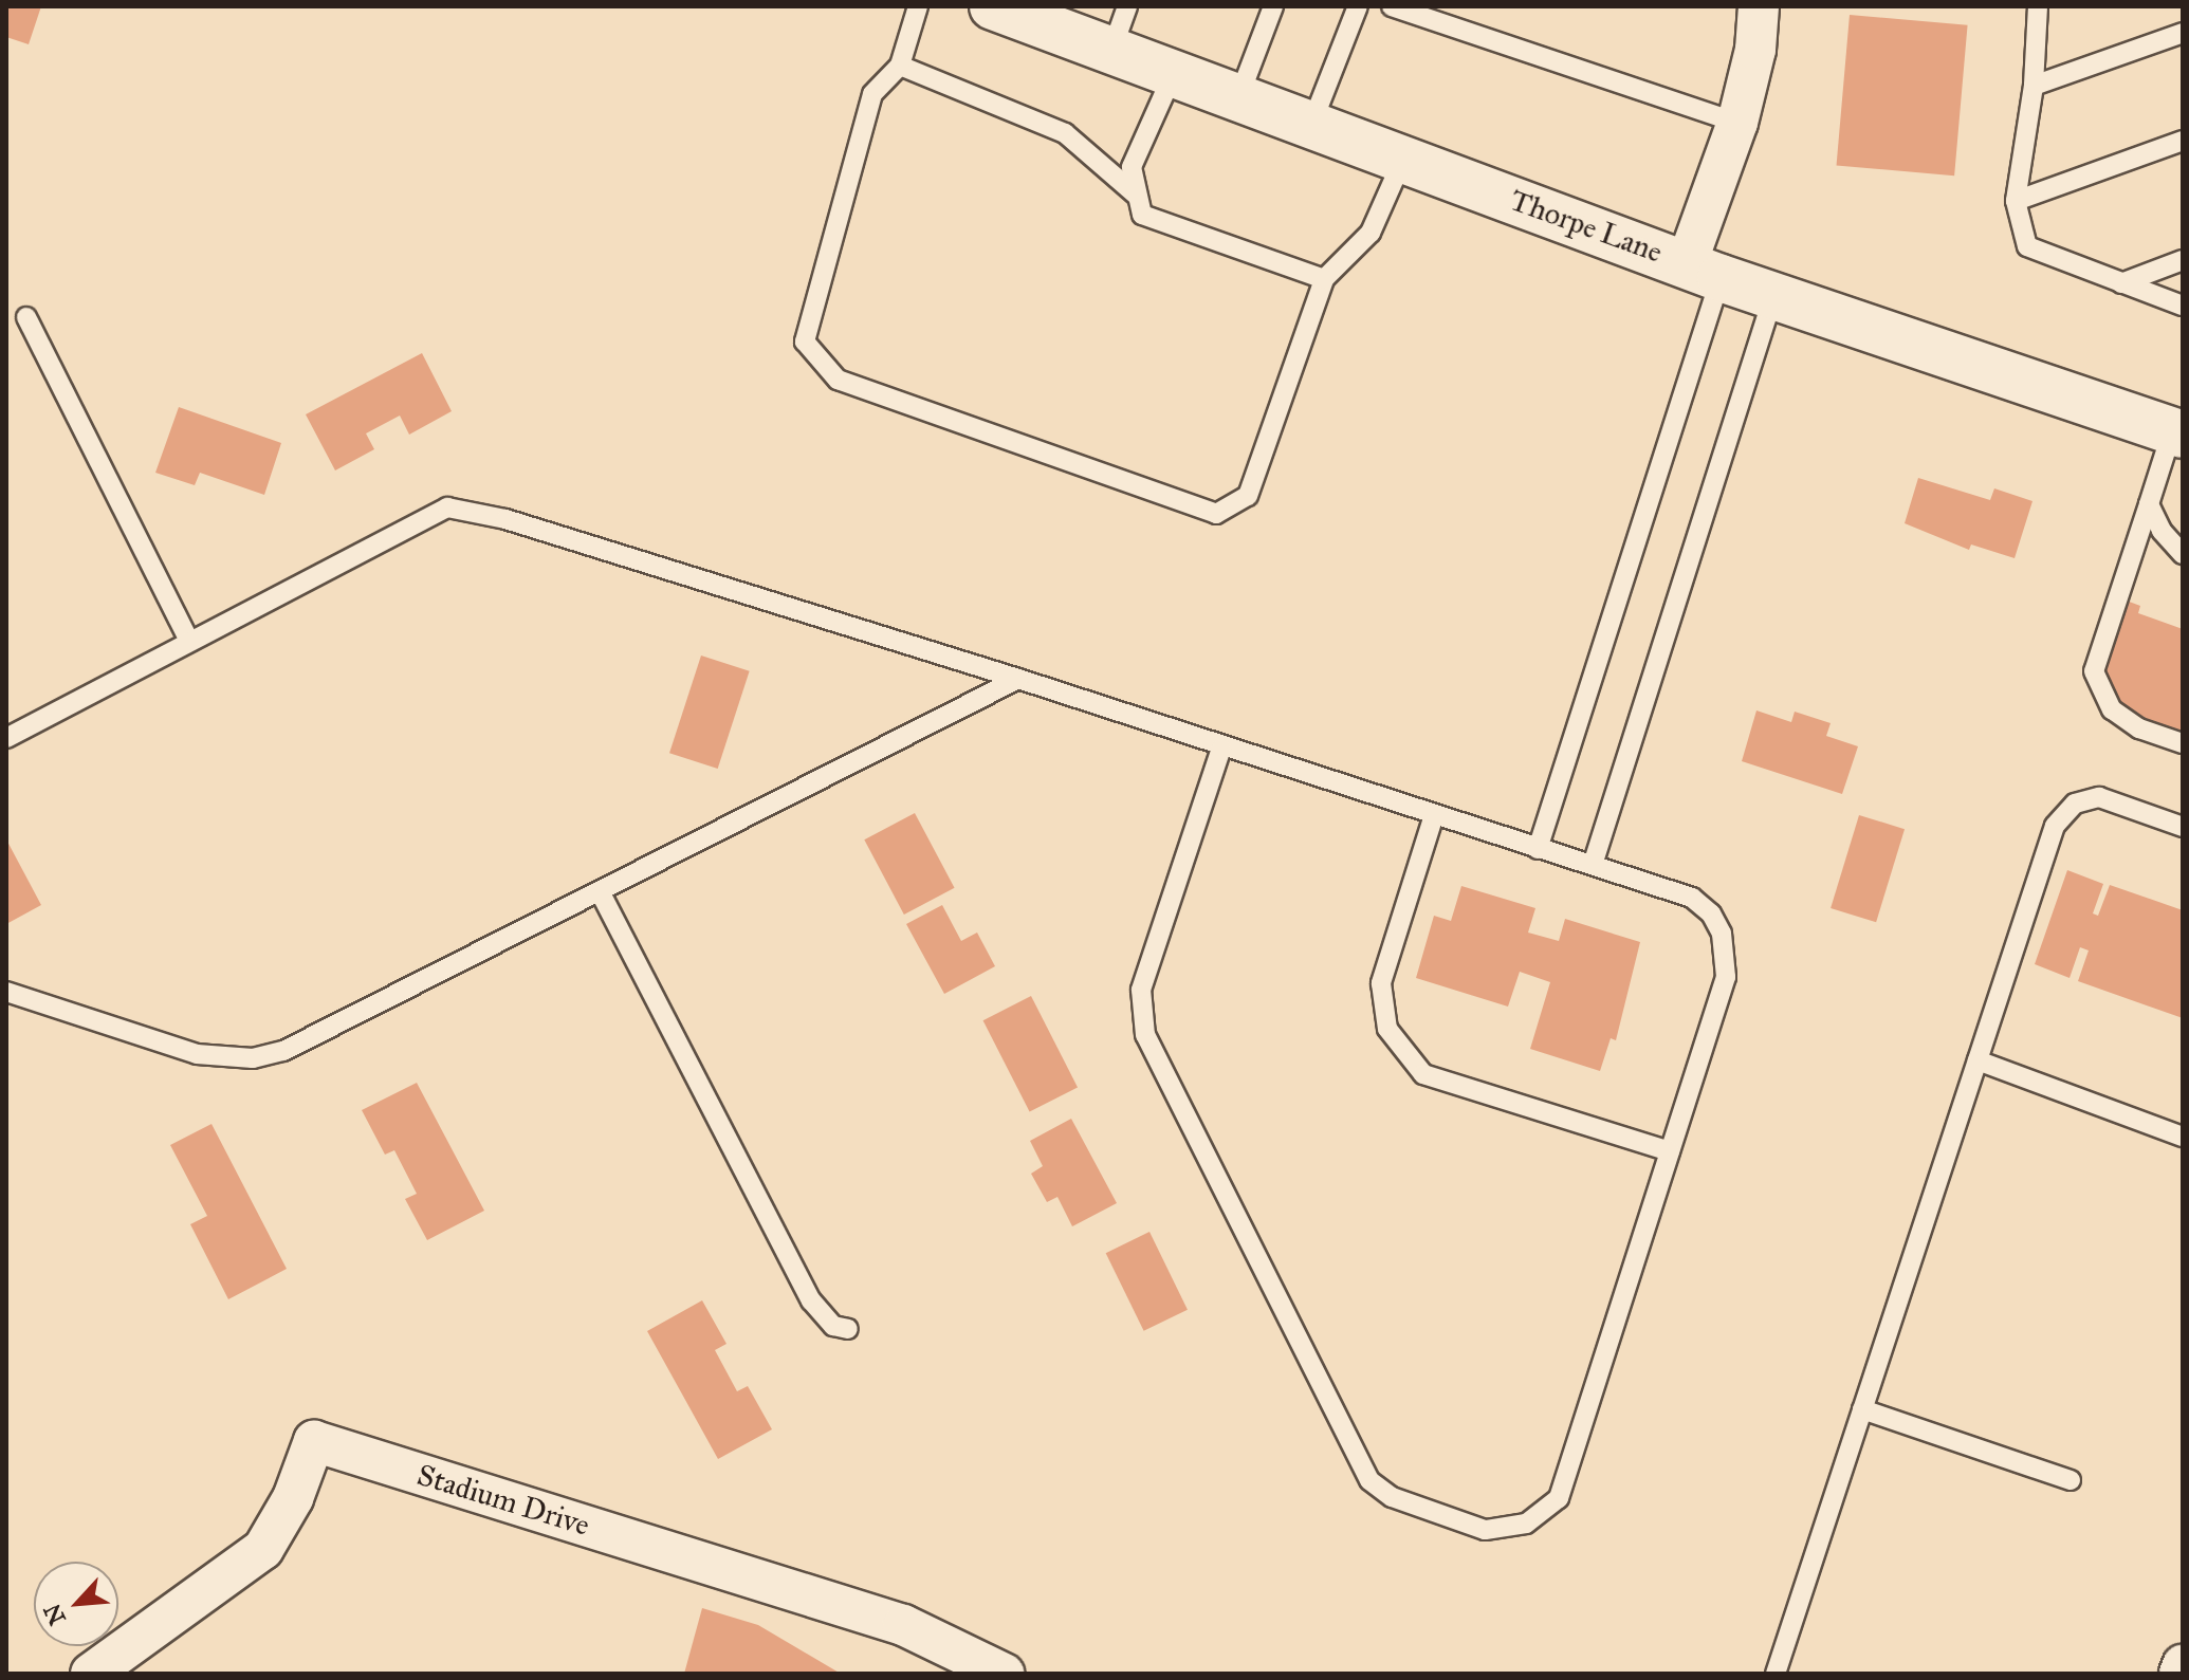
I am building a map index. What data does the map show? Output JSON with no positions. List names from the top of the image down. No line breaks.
{"streets":{"street":["Thorpe Lane","Stadium Drive"]},"north":"bottom left"}
